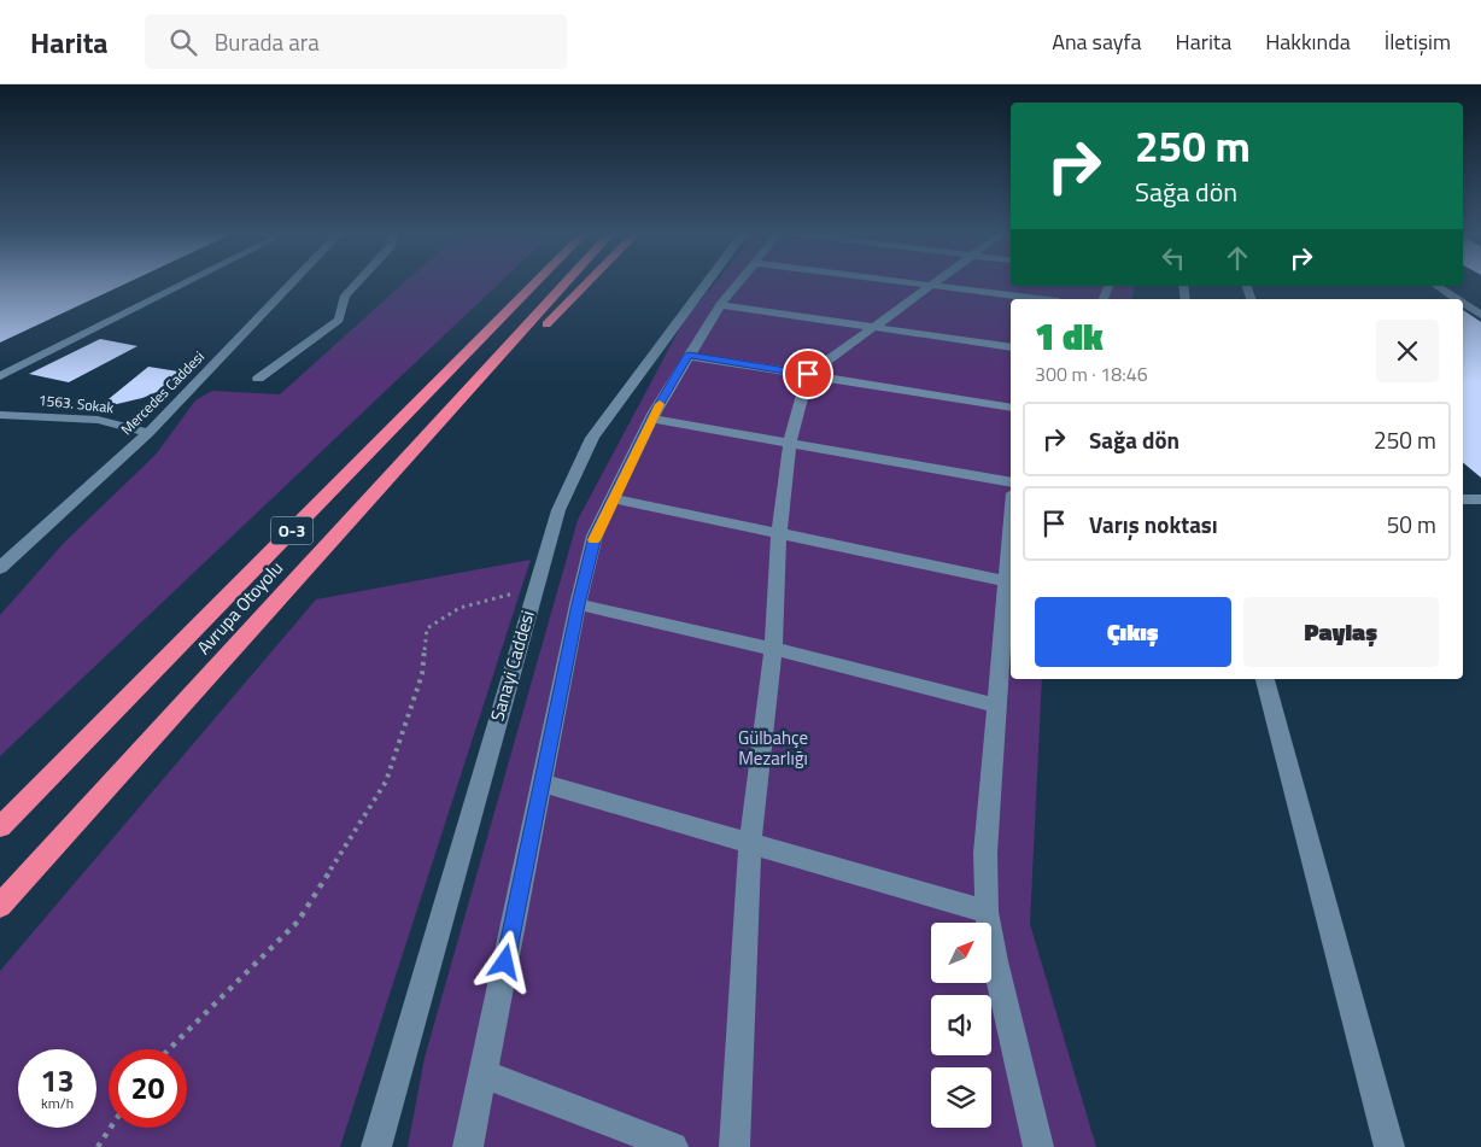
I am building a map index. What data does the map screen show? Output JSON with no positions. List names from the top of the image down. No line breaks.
{"streets":{"highway":["O-3","Avrupa Otoyolu"],"street":["Mercedes Caddesi","1563. Sokak","Sanayi Caddesi"]},"crossings":[["Mercedes Caddesi","1563. Sokak"]],"parks":["Gülbahçe Mezarlığı"],"north":"top right","page":{"header":"Harita","search":"Burada ara","nav":["Ana sayfa","Harita","Hakkında","İletişim"],"turn":["250 m","Sağa dön"],"heading":["1 dk","300 m · 18:46"],"list":[{"name":"Sağa dön","value":"250 m"},{"name":"Varış noktası","value":"50 m"}],"buttons":["Çıkış","Paylaş"],"speed":"13 km/h","limit":"20"}}
